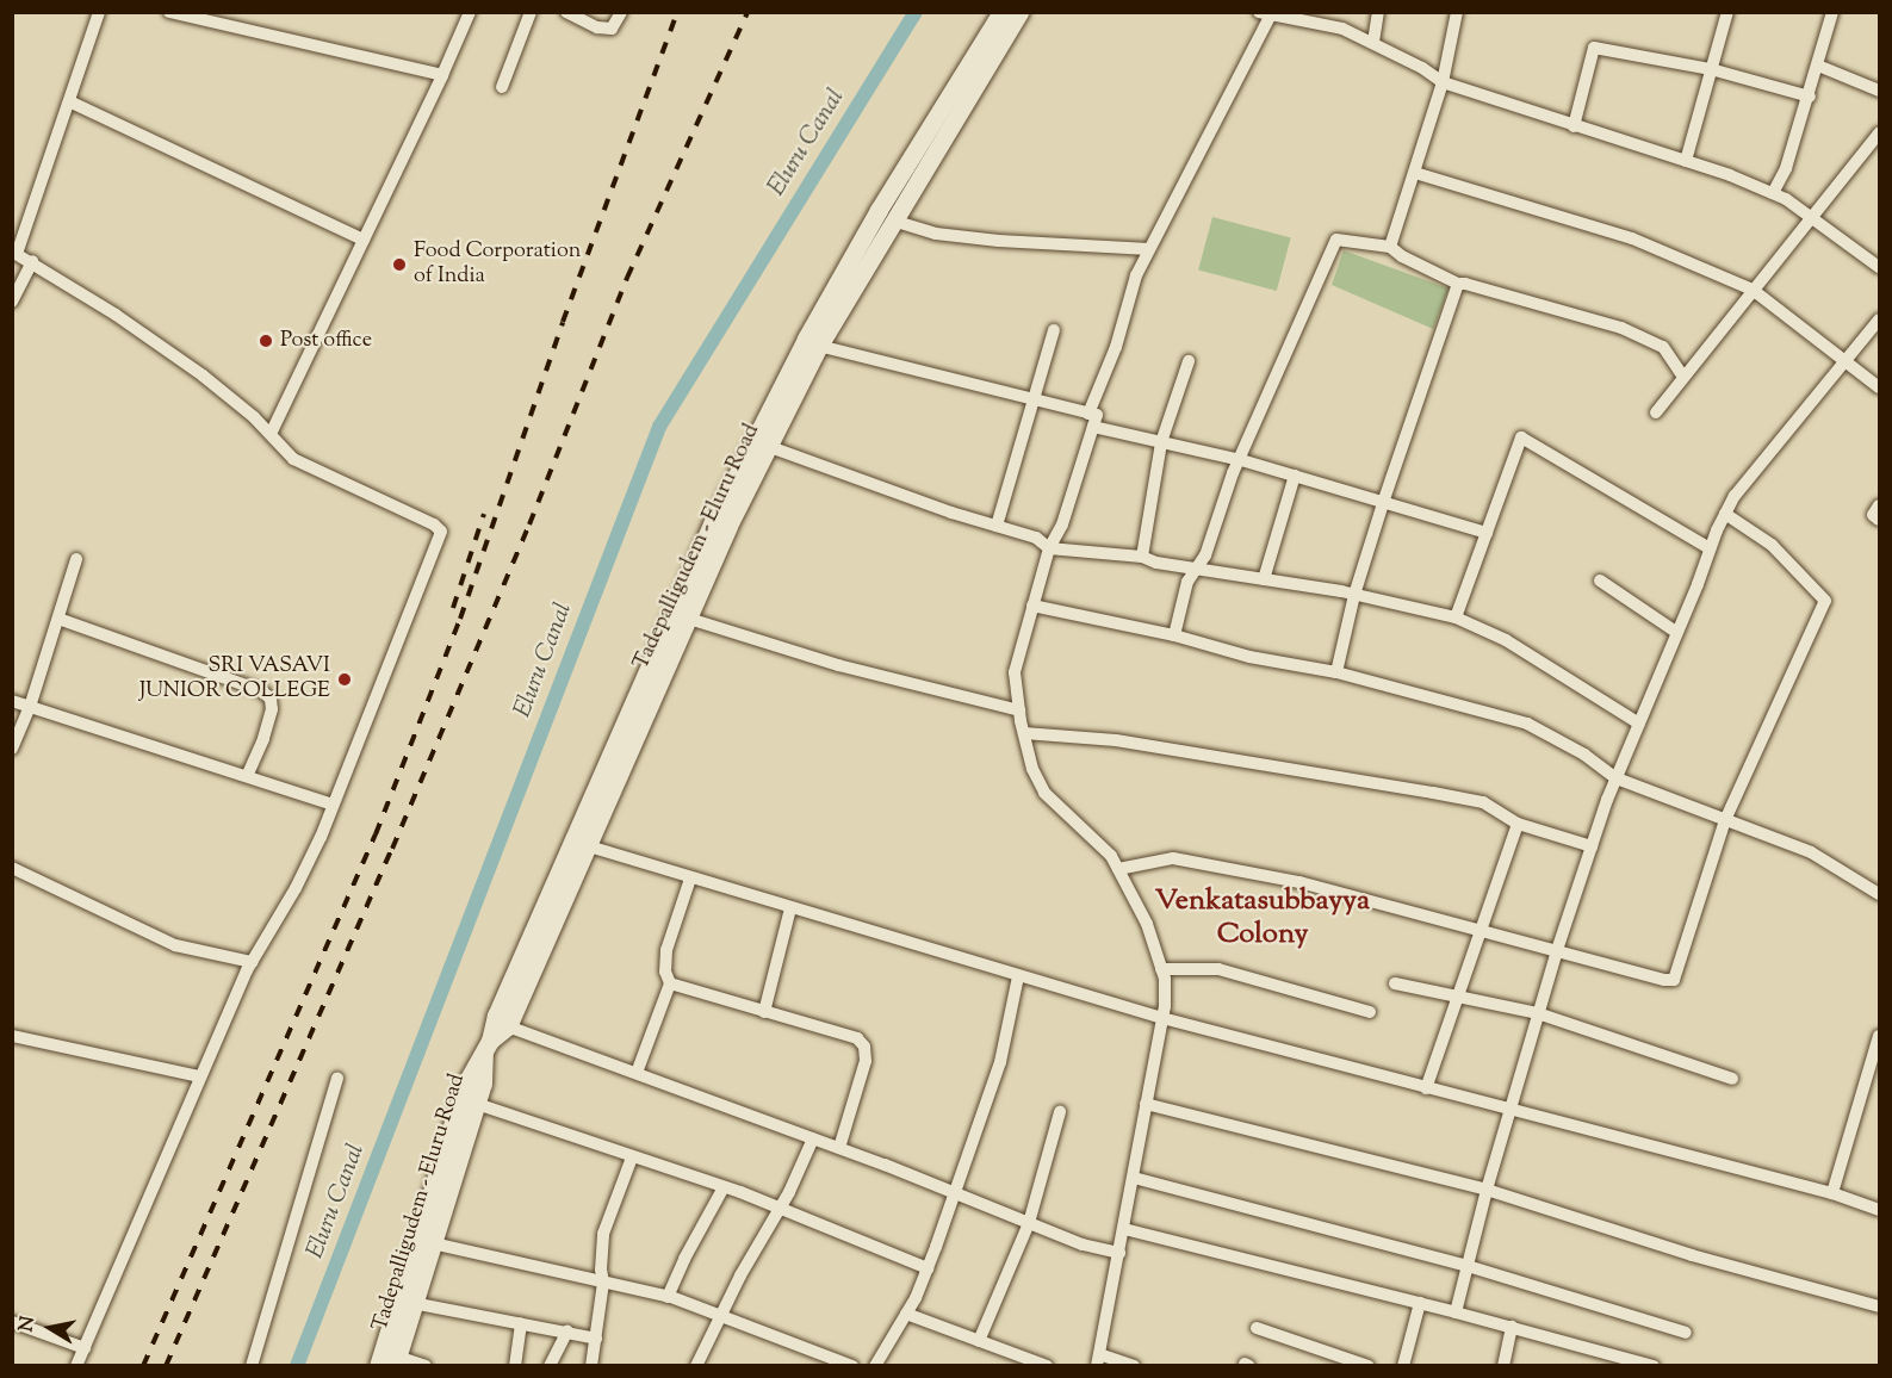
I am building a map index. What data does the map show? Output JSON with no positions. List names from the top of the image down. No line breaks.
{"streets":{"main road":["Tadepalligudem - Eluru Road"]},"districts":["Venkatasubbayya Colony"],"water":["Eluru Canal"],"places":["Food Corporation of India","Post office","SRI VASAVI JUNIOR COLLEGE"],"north":"left"}
